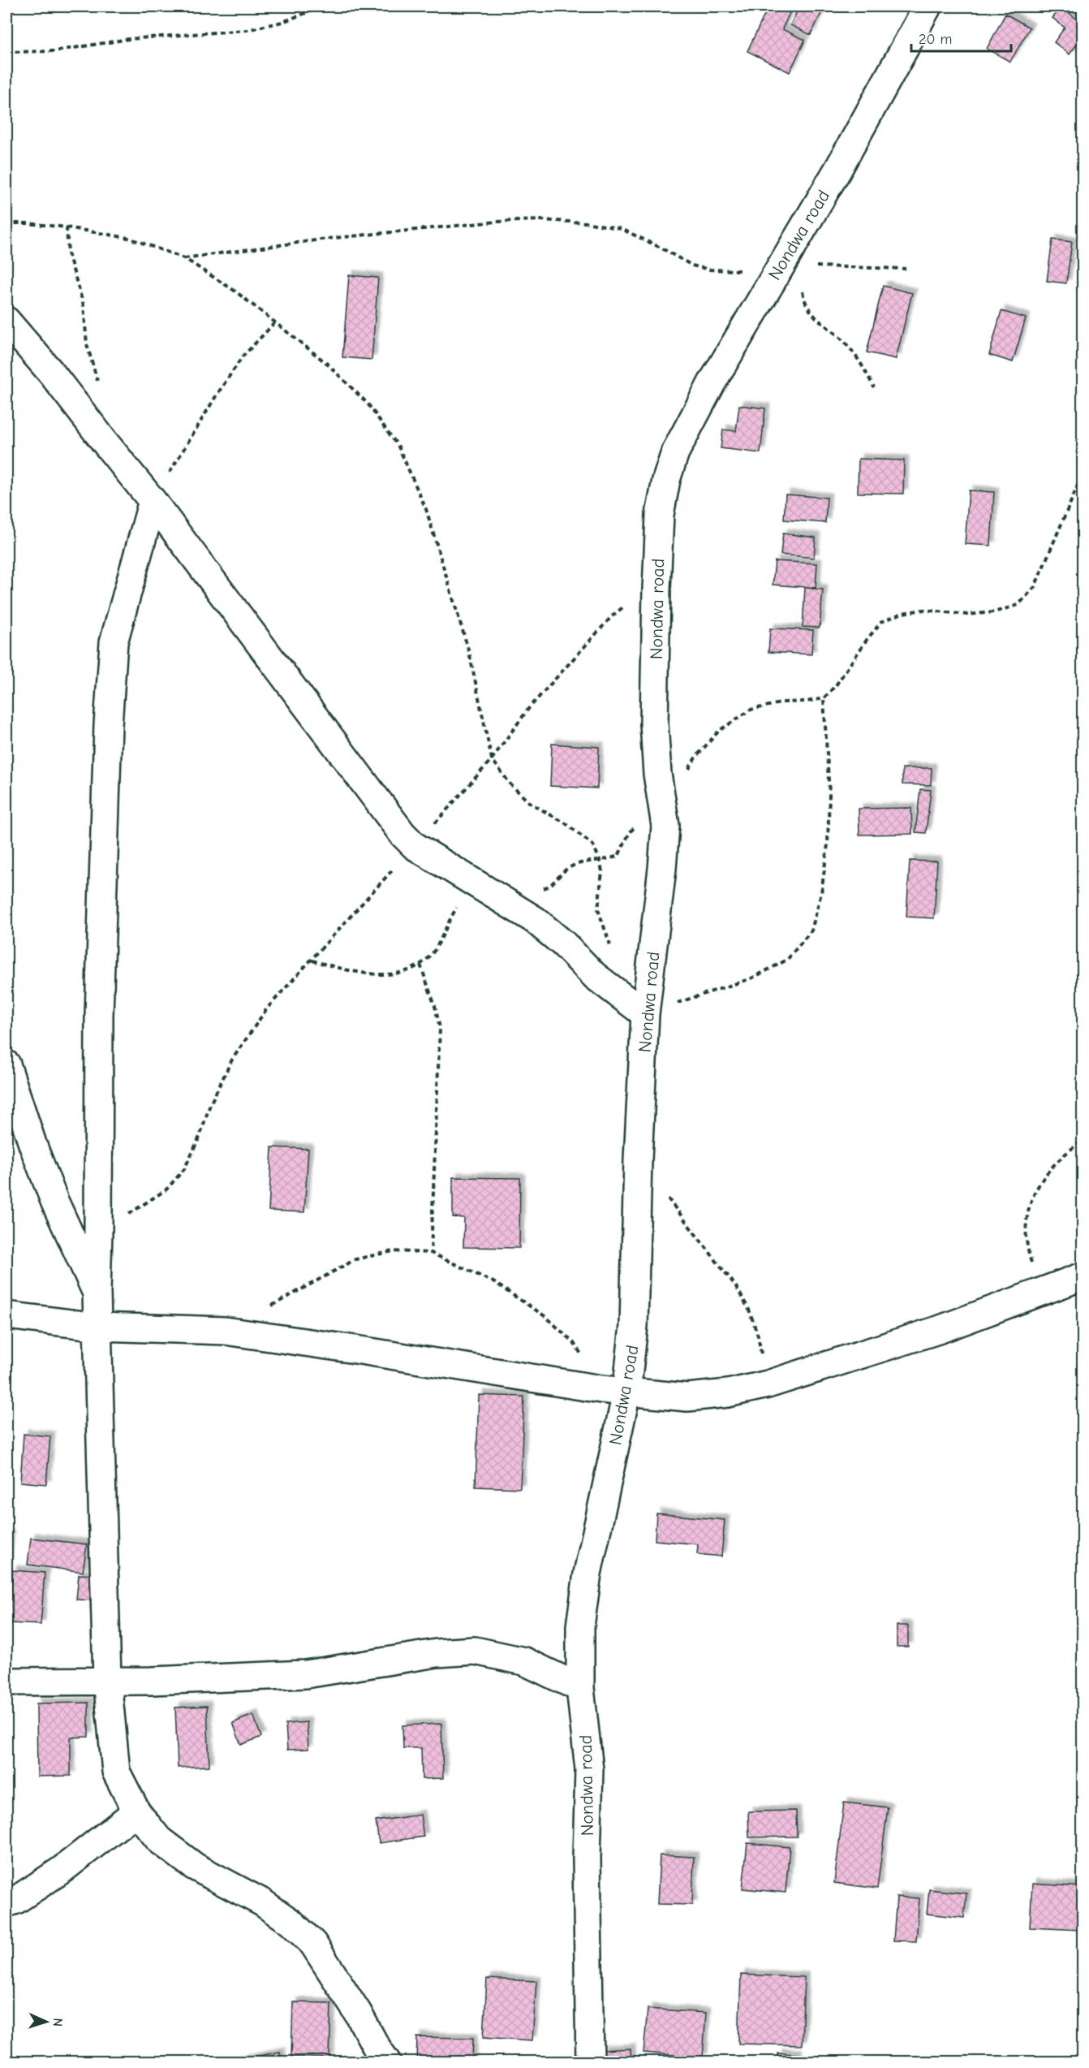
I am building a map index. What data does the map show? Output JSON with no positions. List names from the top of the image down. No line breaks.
{"streets":{"street":["Nondwa road"]},"scale_bar":"20 m","north":"right"}
